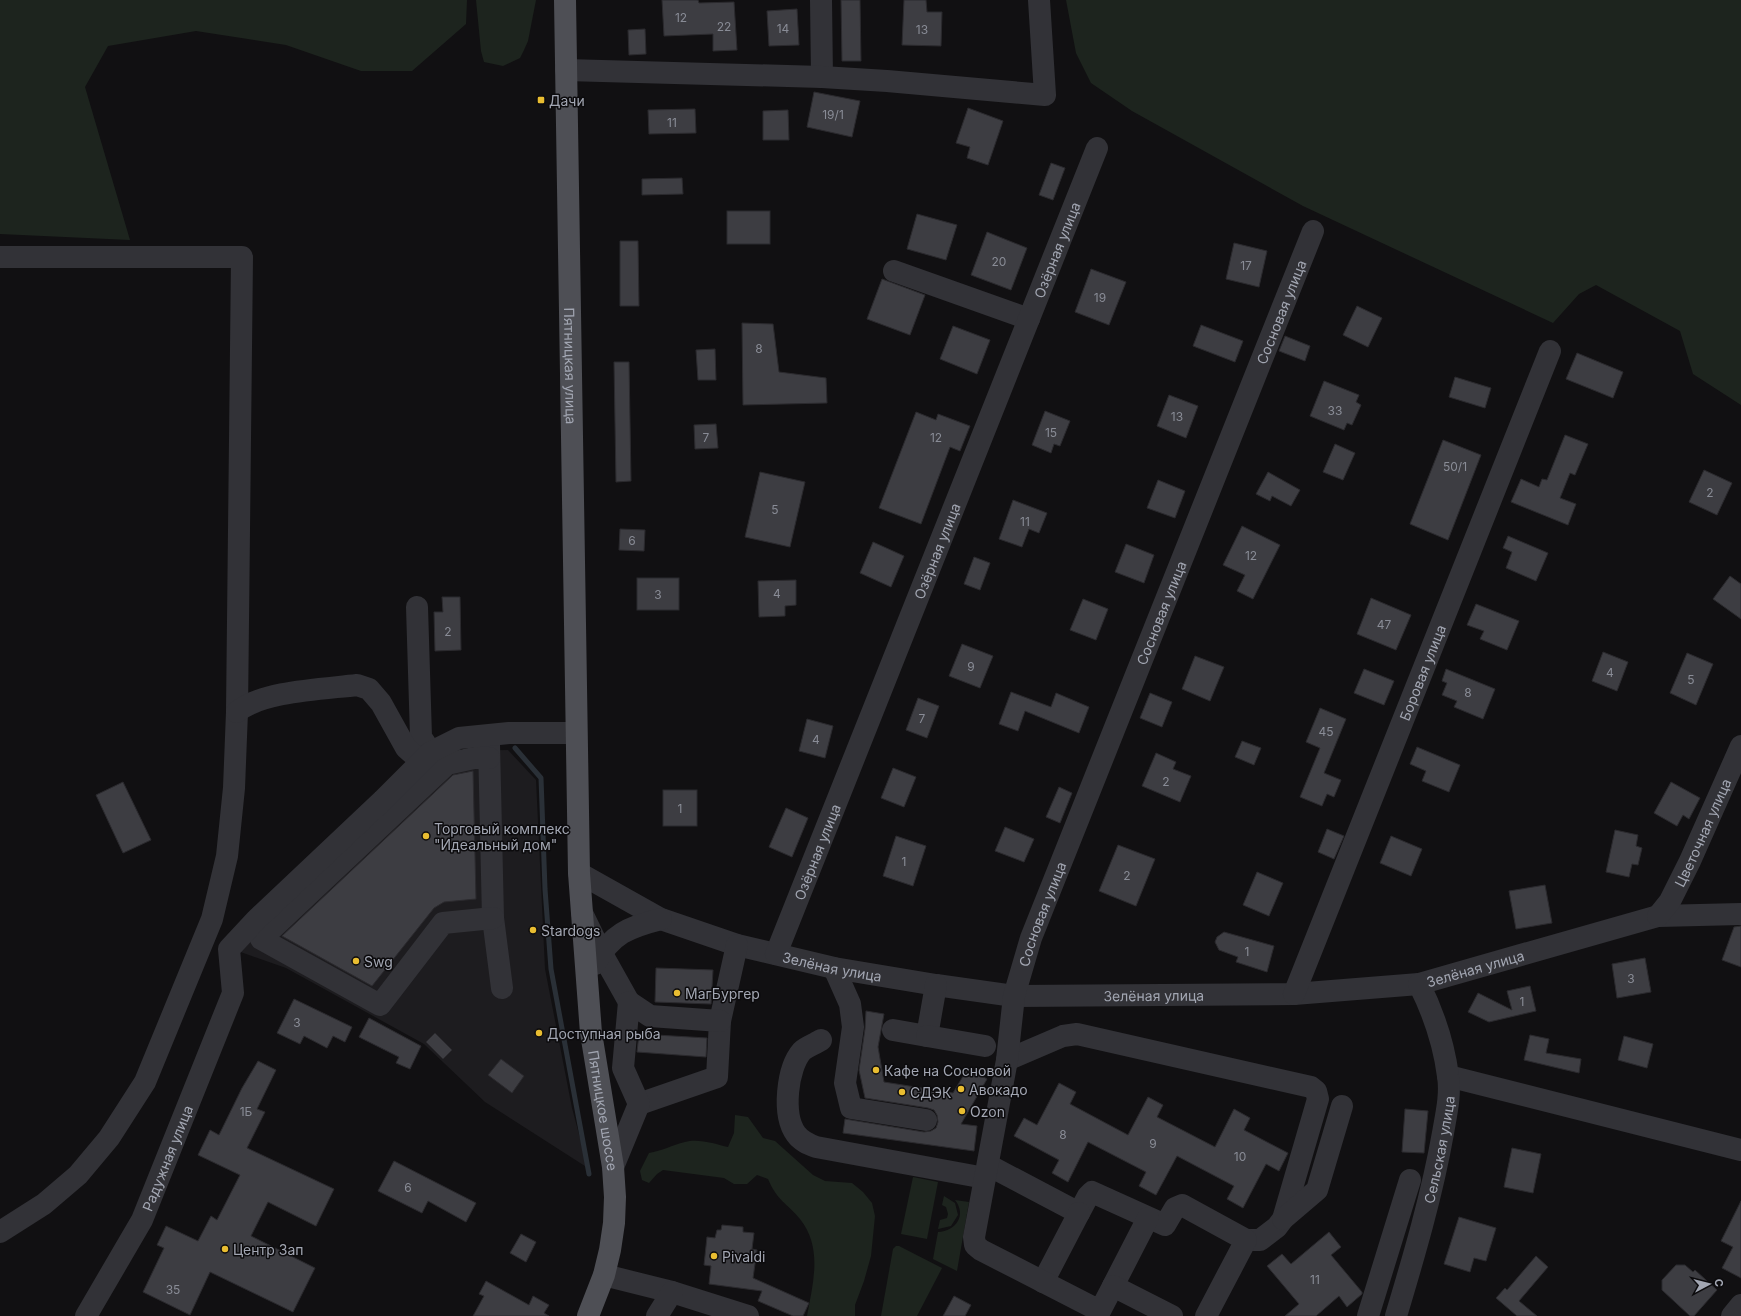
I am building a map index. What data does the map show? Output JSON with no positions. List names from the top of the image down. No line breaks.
{"streets":{"main road":["Пятницкая улица","Пятницкое шоссе"],"street":["Озёрная улица","Сосновая улица","Боровая улица","Цветочная улица","Зелёная улица","Сельская улица","Радужная улица"]},"crossings":[["Озёрная улица","Зелёная улица"],["Сосновая улица","Зелёная улица"],["Пятницкая улица","Пятницкое шоссе"],["Боровая улица","Зелёная улица"],["Цветочная улица","Зелёная улица"],["Зелёная улица","Пятницкое шоссе"],["Зелёная улица","Сельская улица"]],"places":{"transit":["Дачи"],"other":["Торговый комплекс \"Идеальный дом\"","Stardogs","Swg","МагБургер","Доступная рыба","Кафе на Сосновой","Авокадо","СДЭК","Ozon","Центр Зап","Pivaldi"]},"house_numbers":["12","22","14","13","19/1","11","20","17","19","8","33","13","15","7","12","50/1","2","5","11","6","12","4","3","47","2","9","4","5","8","7","45","4","2","1","1","2","1","3","1","3","1Б","8","9","10","6","11","35"],"north":"right"}
